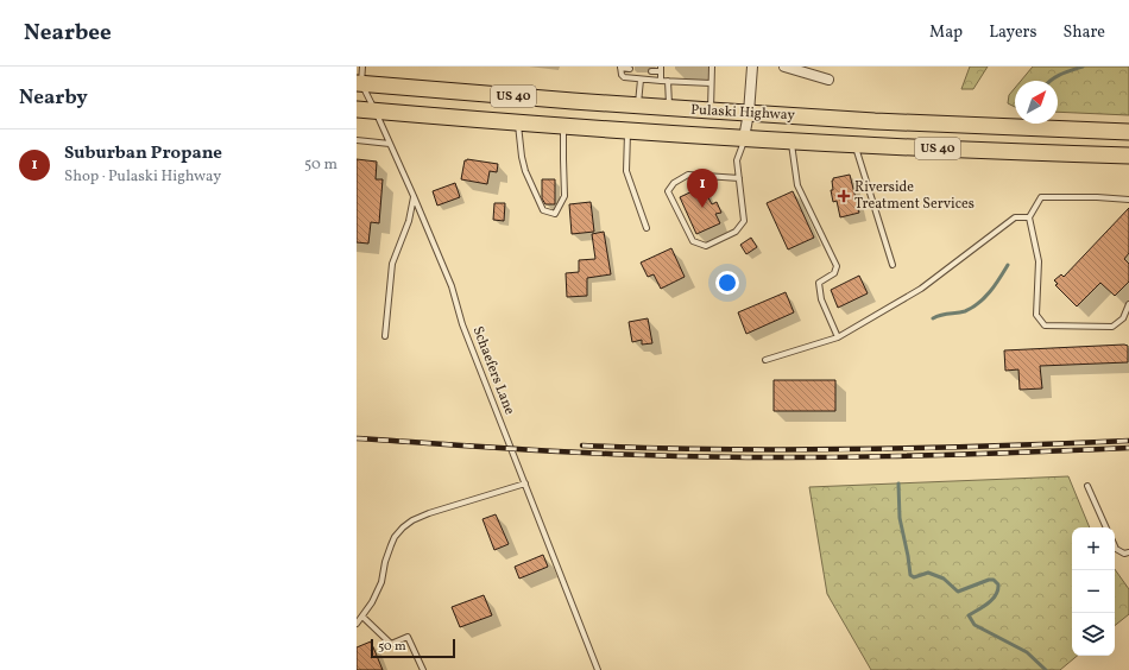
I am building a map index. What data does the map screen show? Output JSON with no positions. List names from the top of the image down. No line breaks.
{"streets":{"highway":["US 40","Pulaski Highway"],"lane":["Schaefers Lane"]},"crossings":[["Pulaski Highway","Schaefers Lane"]],"places":{"health":["Riverside Treatment Services"]},"scale_bar":"50 m","north":"top right","page":{"header":"Nearbee","nav":["Map","Layers","Share"],"heading":"Nearby","list":[{"mark":"1","name":"Suburban Propane","note":"Shop · Pulaski Highway","value":"50 m"}],"pins":"1","map_buttons":["+","−"],"scale":"50 m"}}
